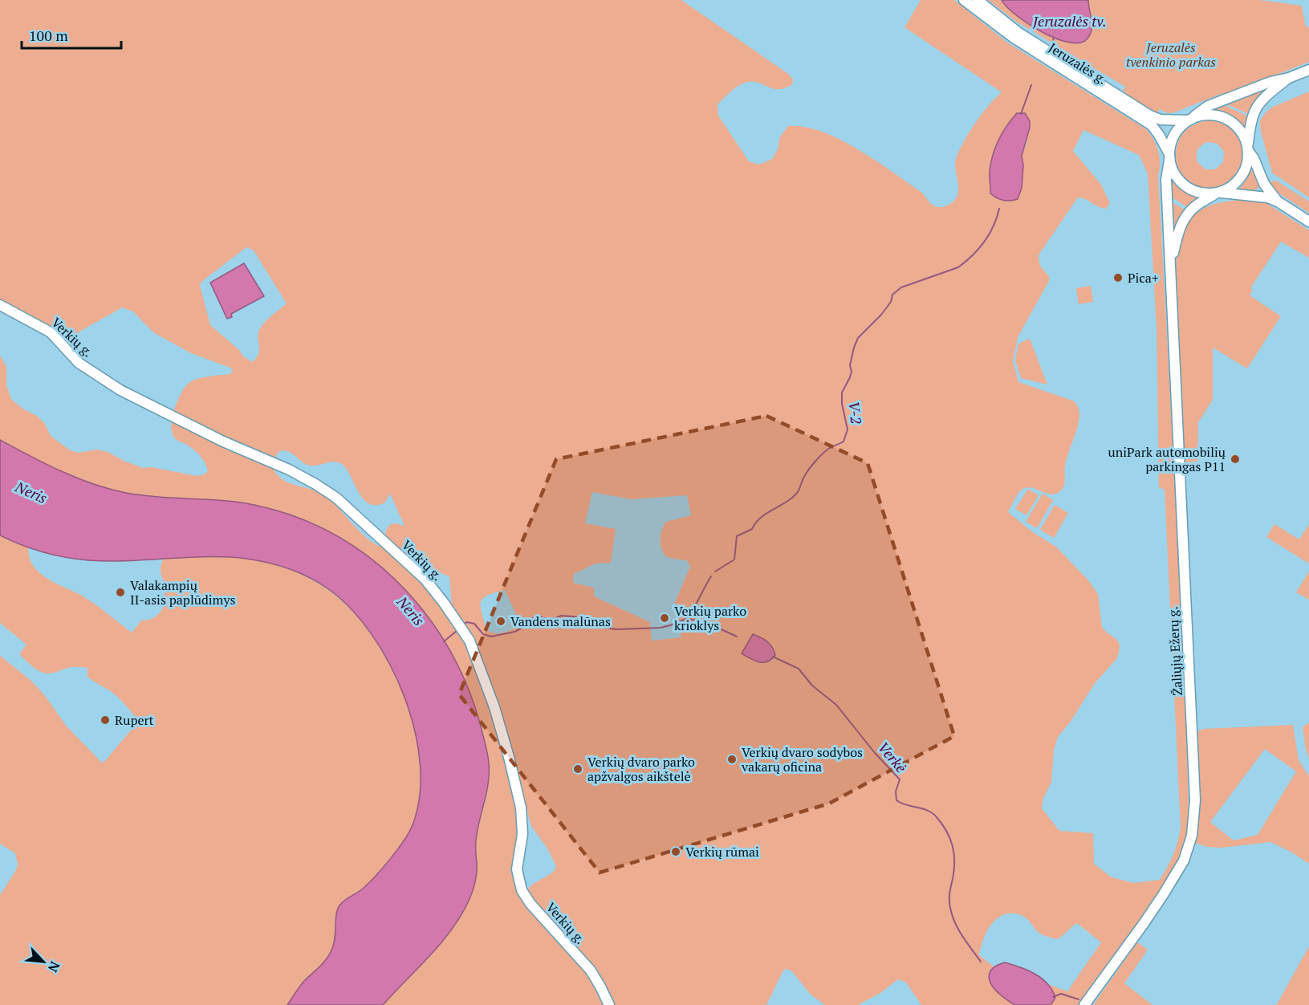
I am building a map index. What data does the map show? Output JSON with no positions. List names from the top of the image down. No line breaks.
{"streets":{"main road":["Jeruzalės g.","Verkių g.","Žaliųjų Ežerų g."]},"crossings":[["Jeruzalės g.","Žaliųjų Ežerų g."]],"water":["Jeruzalės tv.","V-2","Neris","Verkė"],"parks":["Jeruzalės tvenkinio parkas"],"places":["Pica+","uniPark automobilių parkingas P11","Valakampių II-asis paplūdimys","Verkių parko krioklys","Vandens malūnas","Rupert","Verkių dvaro sodybos vakarų oficina","Verkių dvaro parko apžvalgos aikštelė","Verkių rūmai"],"scale_bar":"100 m","north":"bottom right"}
